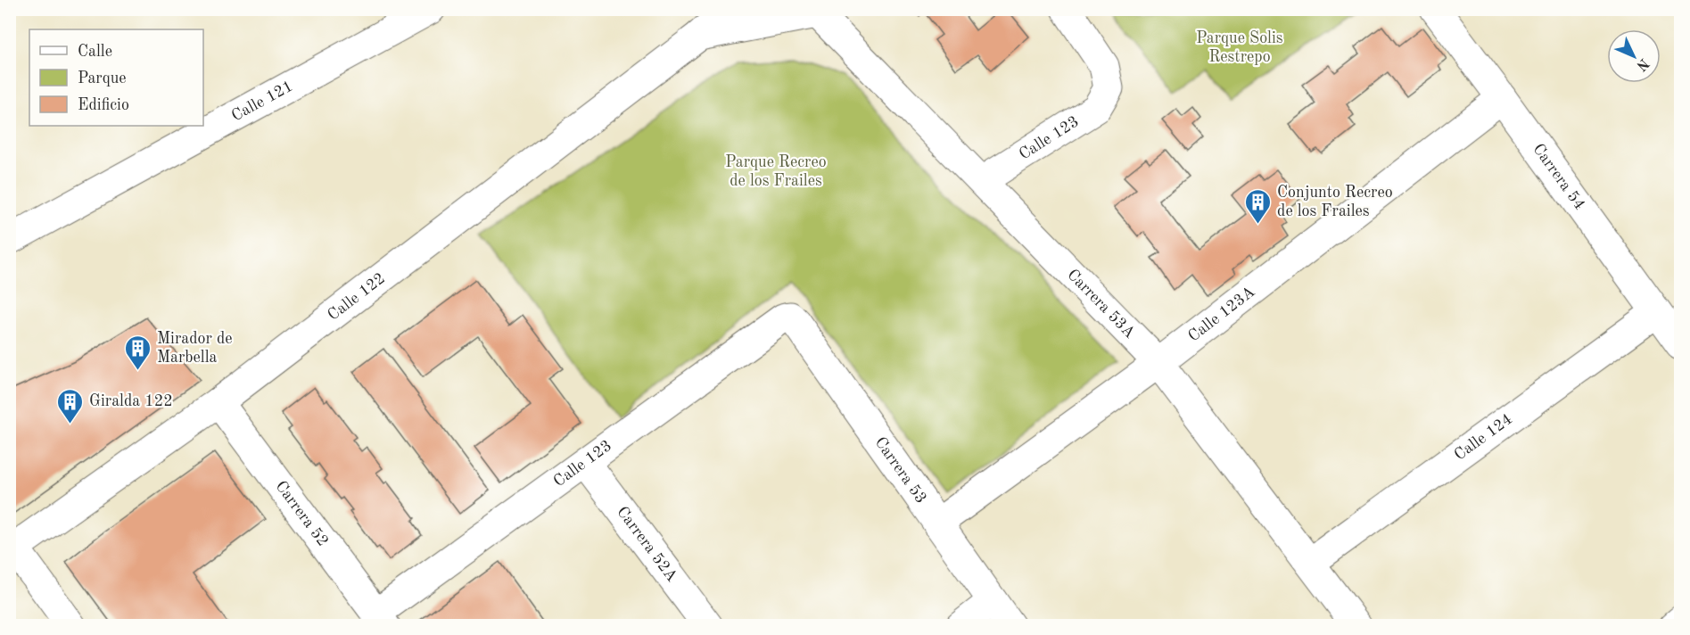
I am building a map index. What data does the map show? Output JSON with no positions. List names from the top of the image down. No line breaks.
{"streets":{"street":["Calle 121","Calle 123","Carrera 54","Calle 122","Carrera 53A","Calle 123A","Calle 124","Carrera 53","Carrera 52","Carrera 52A"]},"crossings":[["Calle 123","Carrera 53A"],["Calle 123","Carrera 53"],["Calle 123","Carrera 52"],["Calle 123","Carrera 52A"],["Carrera 54","Calle 123A"],["Carrera 54","Calle 124"],["Calle 122","Carrera 53A"],["Calle 122","Carrera 52"],["Carrera 53A","Calle 123A"],["Carrera 53A","Calle 124"],["Calle 123A","Carrera 53"]],"parks":["Parque Solis Restrepo","Parque Recreo de los Frailes"],"places":{"building":["Conjunto Recreo de los Frailes","Mirador de Marbella","Giralda 122"]},"legend":["Calle","Parque","Edificio"],"north":"bottom right"}
